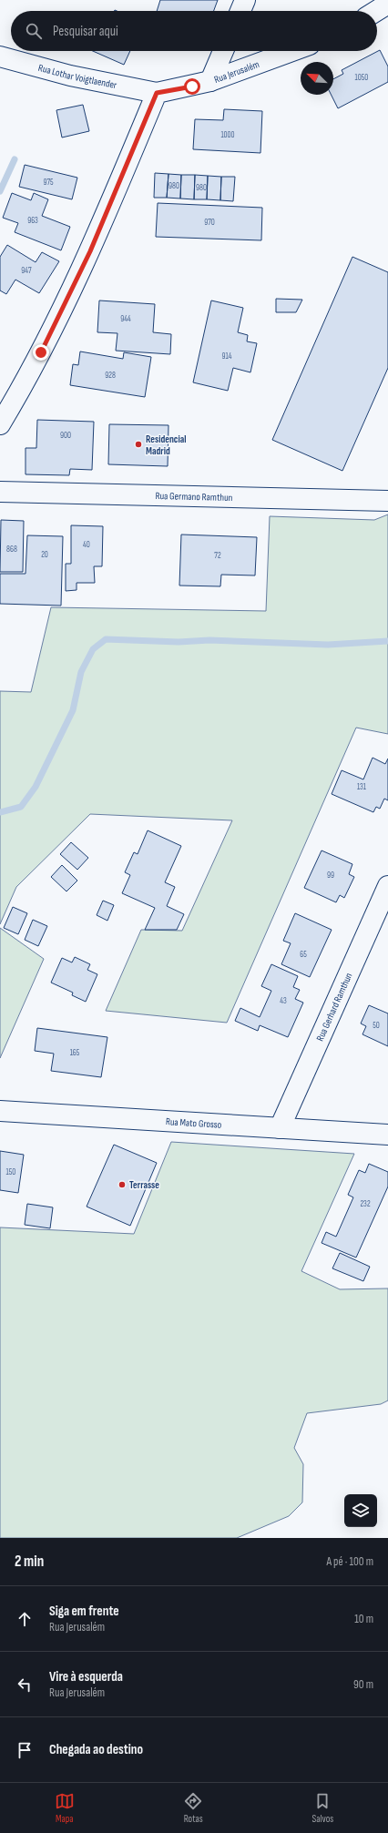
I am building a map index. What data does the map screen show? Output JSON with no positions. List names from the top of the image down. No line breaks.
{"streets":{"street":["Rua Jerusalém","Rua Lothar Voigtlaender","Rua Germano Ramthun","Rua Gerhard Ramthun","Rua Mato Grosso"]},"crossings":[["Rua Jerusalém","Rua Lothar Voigtlaender"],["Rua Gerhard Ramthun","Rua Mato Grosso"]],"places":["Residencial Madrid","Terrasse"],"house_numbers":["1050","1000","975","980","980","963","970","947","944","914","928","900","40","868","20","72","131","99","65","43","50","165","150","232"],"north":"top left","page":{"search":"Pesquisar aqui","heading":["2 min","A pé · 100 m"],"list":[["Siga em frente","Rua Jerusalém","10 m"],["Vire à esquerda","Rua Jerusalém","90 m"],"Chegada ao destino"],"nav":["Mapa","Rotas","Salvos"]}}
